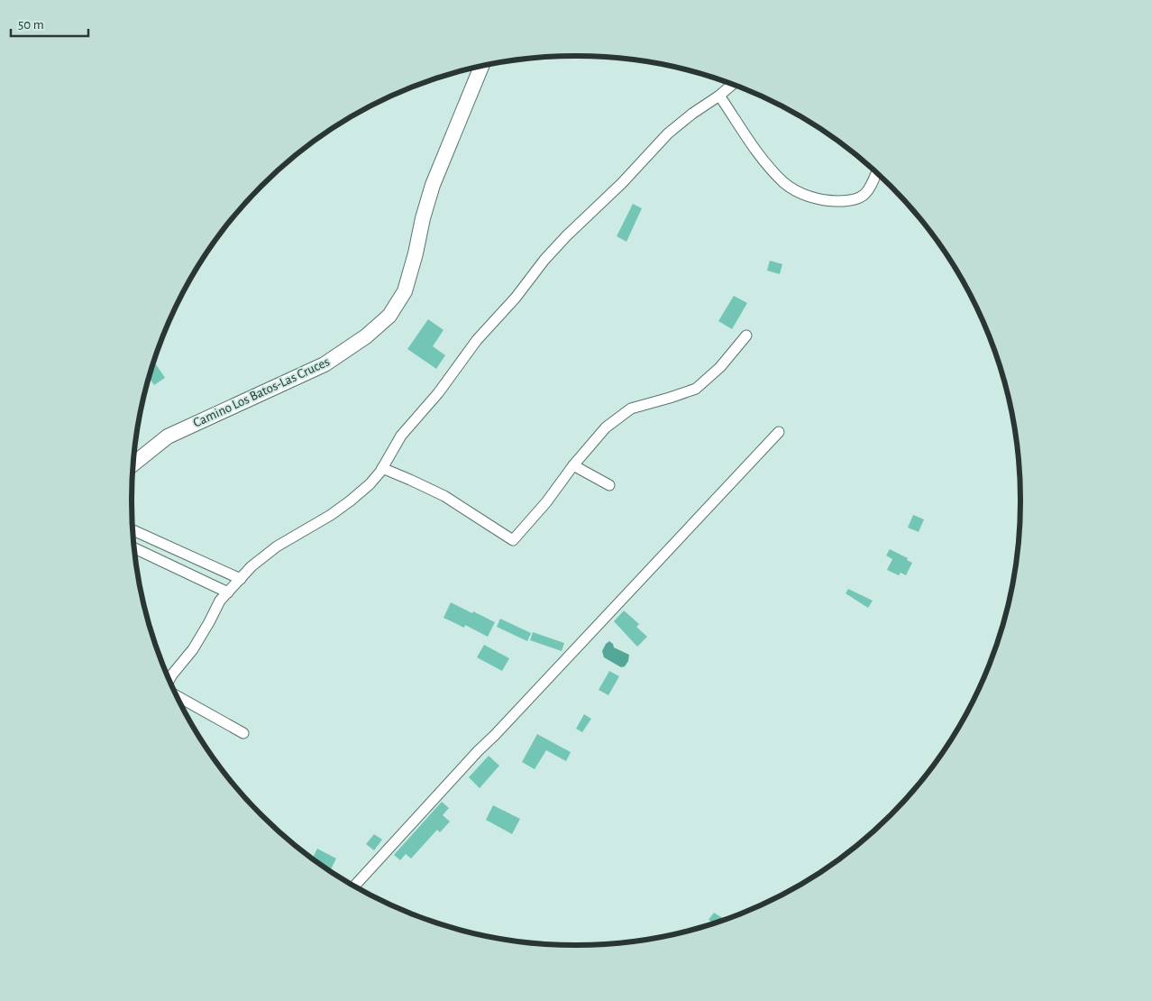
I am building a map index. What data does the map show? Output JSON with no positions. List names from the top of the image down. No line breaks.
{"streets":{"street":["Camino Los Batos-Las Cruces"]},"scale_bar":"50 m"}
